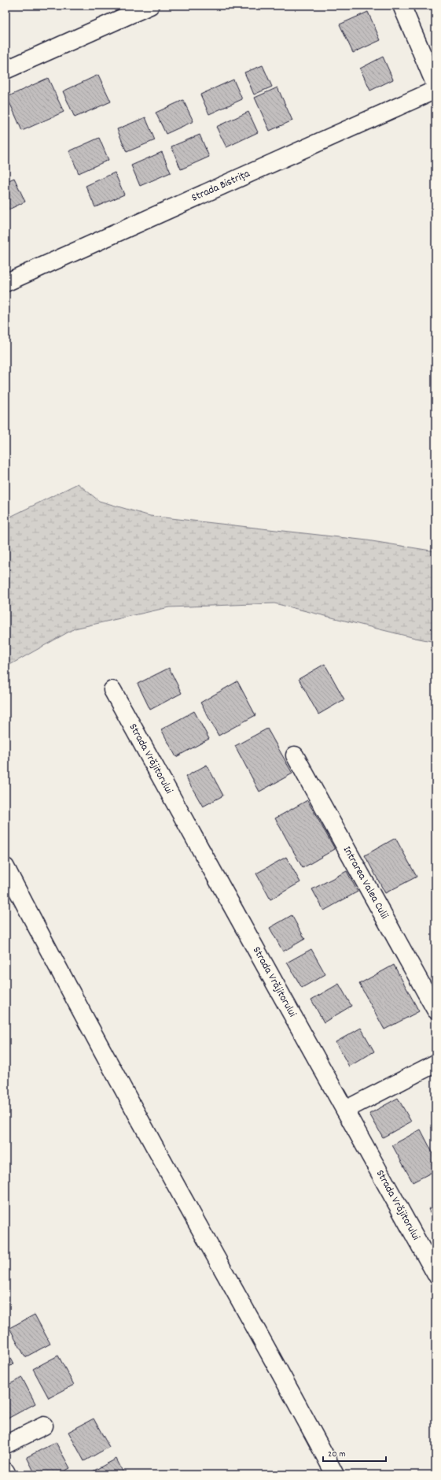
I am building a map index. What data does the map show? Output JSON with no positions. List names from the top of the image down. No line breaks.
{"streets":{"street":["Strada Bistrița","Strada Vrăjitorului","Intrarea Valea Culii"]},"scale_bar":"20 m"}
